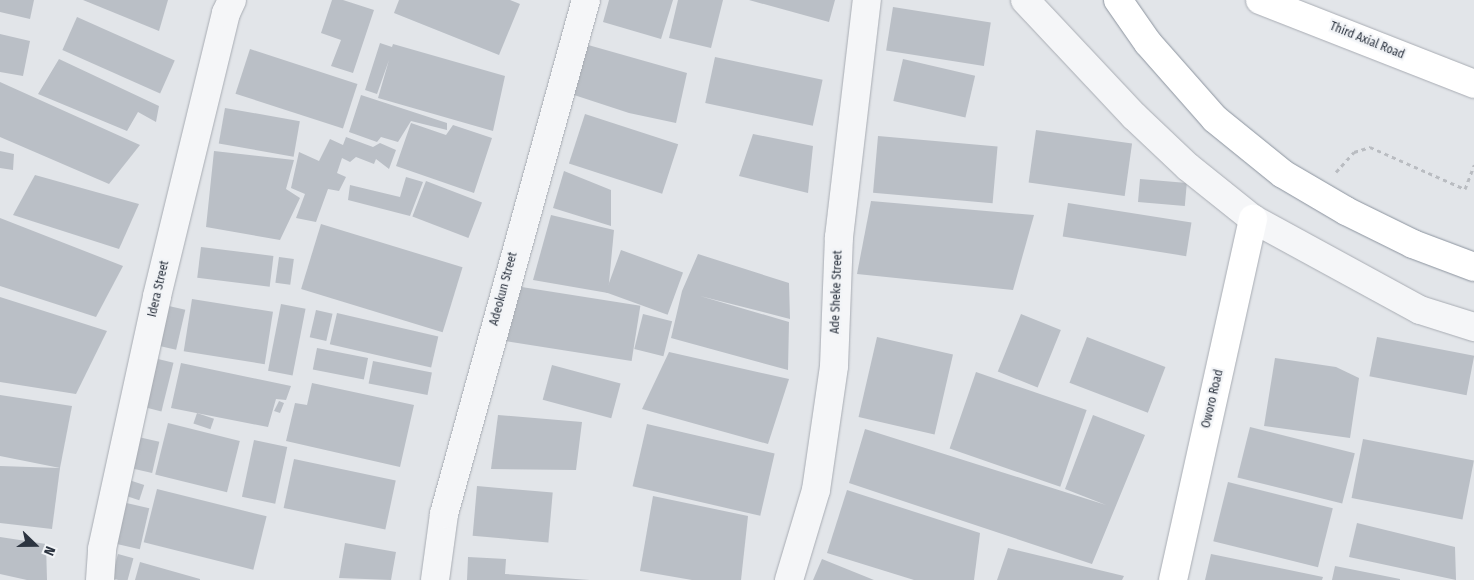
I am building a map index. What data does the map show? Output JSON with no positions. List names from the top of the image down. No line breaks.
{"streets":{"main road":["Third Axial Road","Oworo Road"],"street":["Idera Street","Adeokun Street","Ade Sheke Street"]},"north":"right"}
